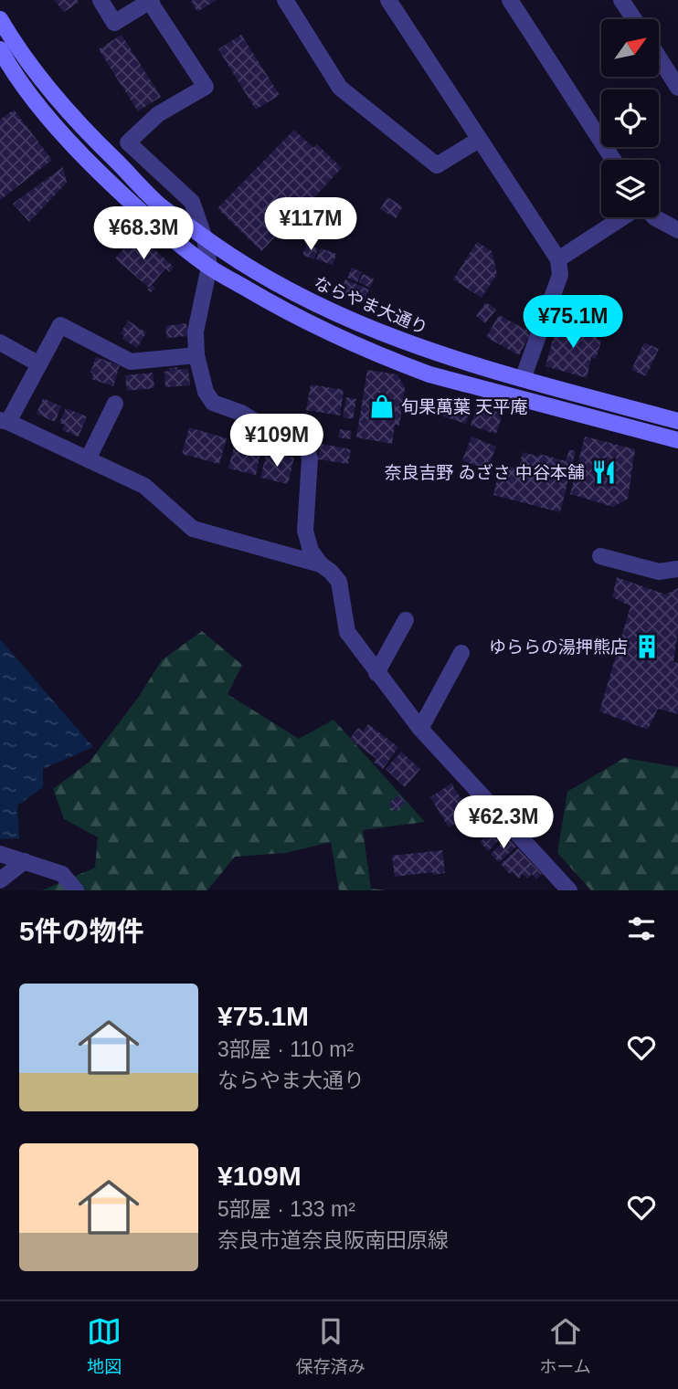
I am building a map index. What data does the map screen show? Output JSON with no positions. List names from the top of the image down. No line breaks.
{"streets":{"street":["ならやま大通り"]},"places":{"shop":["旬果萬葉 天平庵"],"restaurant":["奈良吉野 ゐざさ 中谷本舗"],"building":["ゆららの湯押熊店"]},"north":"top right","page":{"price":["¥117M","¥68.3M","¥75.1M","¥109M","¥62.3M"],"heading":"5件の物件","list":[{"name":"¥75.1M","note":"3部屋 · 110 m² · ならやま大通り"},{"name":"¥109M","note":"5部屋 · 133 m² · 奈良市道奈良阪南田原線"}],"tabs":["地図","保存済み","ホーム"]}}
